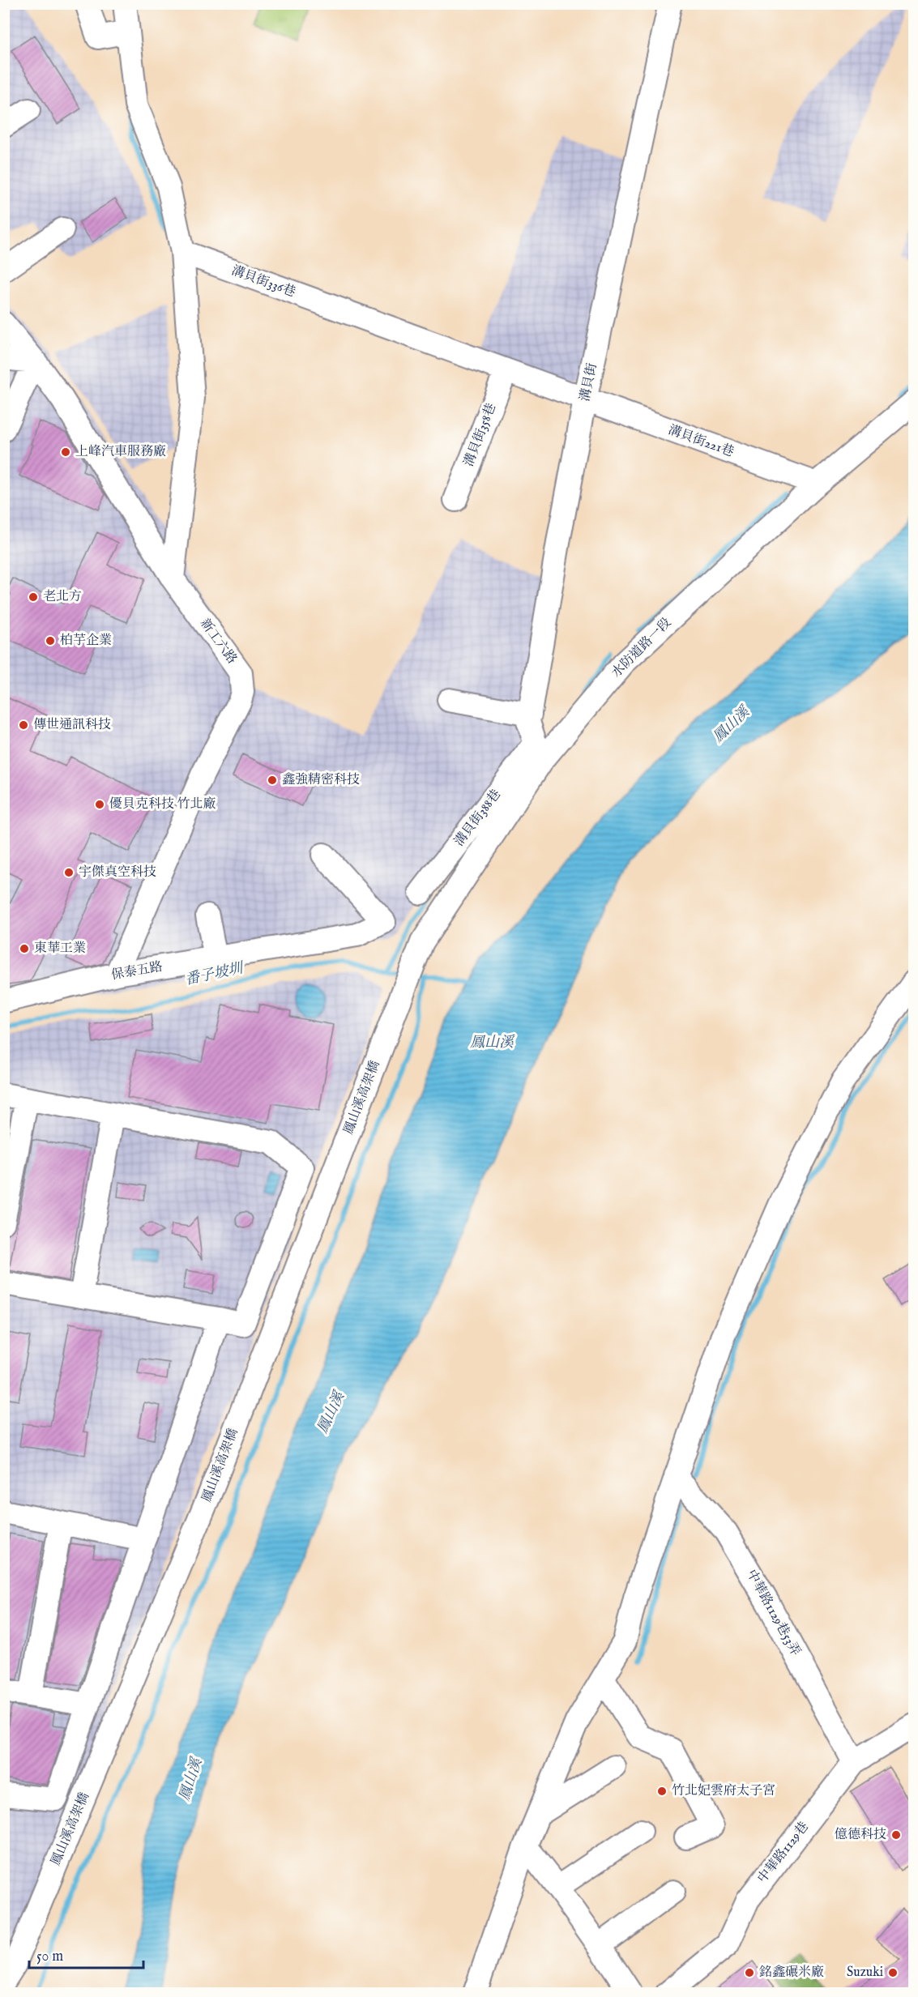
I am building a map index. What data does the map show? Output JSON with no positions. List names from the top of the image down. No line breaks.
{"streets":{"street":["溝貝街336巷","溝貝街","溝貝街358巷","溝貝街221巷","新工六路","水防道路一段","溝貝街388巷","保泰五路","鳳山溪高架橋","中華路1129巷53弄","中華路1129巷"]},"crossings":[["溝貝街336巷","溝貝街"],["溝貝街336巷","溝貝街358巷"],["溝貝街336巷","溝貝街221巷"],["溝貝街","溝貝街221巷"],["溝貝街","水防道路一段"],["溝貝街","溝貝街388巷"],["溝貝街221巷","水防道路一段"],["新工六路","保泰五路"],["水防道路一段","溝貝街388巷"],["水防道路一段","鳳山溪高架橋"],["中華路1129巷53弄","中華路1129巷"]],"water":["鳳山溪","番子坡圳"],"places":["上峰汽車服務廠","老北方","柏芋企業","傳世通訊科技","鑫強精密科技","優貝克科技 竹北廠","宇傑真空科技","東華工業","竹北妃雲府太子宮","億德科技","銘鑫碾米廠","Suzuki"],"scale_bar":"50 m"}
